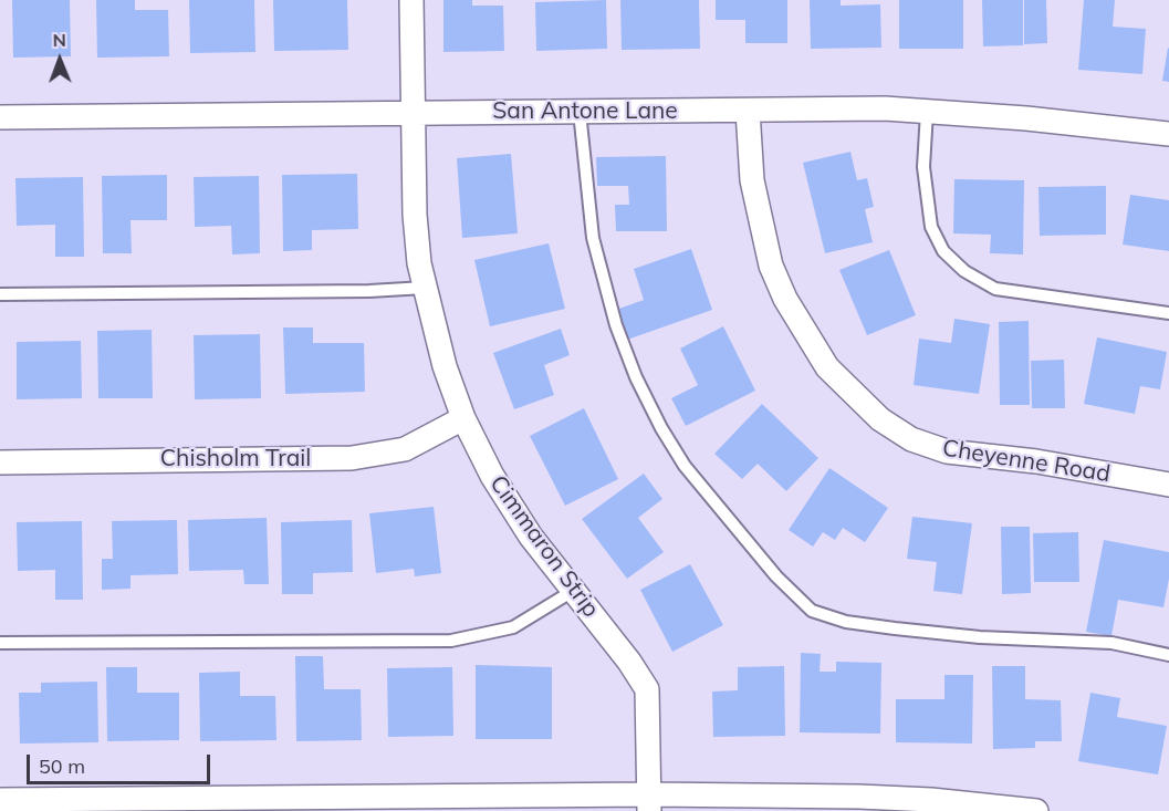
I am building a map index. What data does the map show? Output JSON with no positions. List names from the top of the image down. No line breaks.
{"streets":{"street":["San Antone Lane","Chisholm Trail","Cheyenne Road","Cimmaron Strip"]},"crossings":[["San Antone Lane","Cheyenne Road"],["San Antone Lane","Cimmaron Strip"],["Chisholm Trail","Cimmaron Strip"]],"scale_bar":"50 m","north":"top"}
